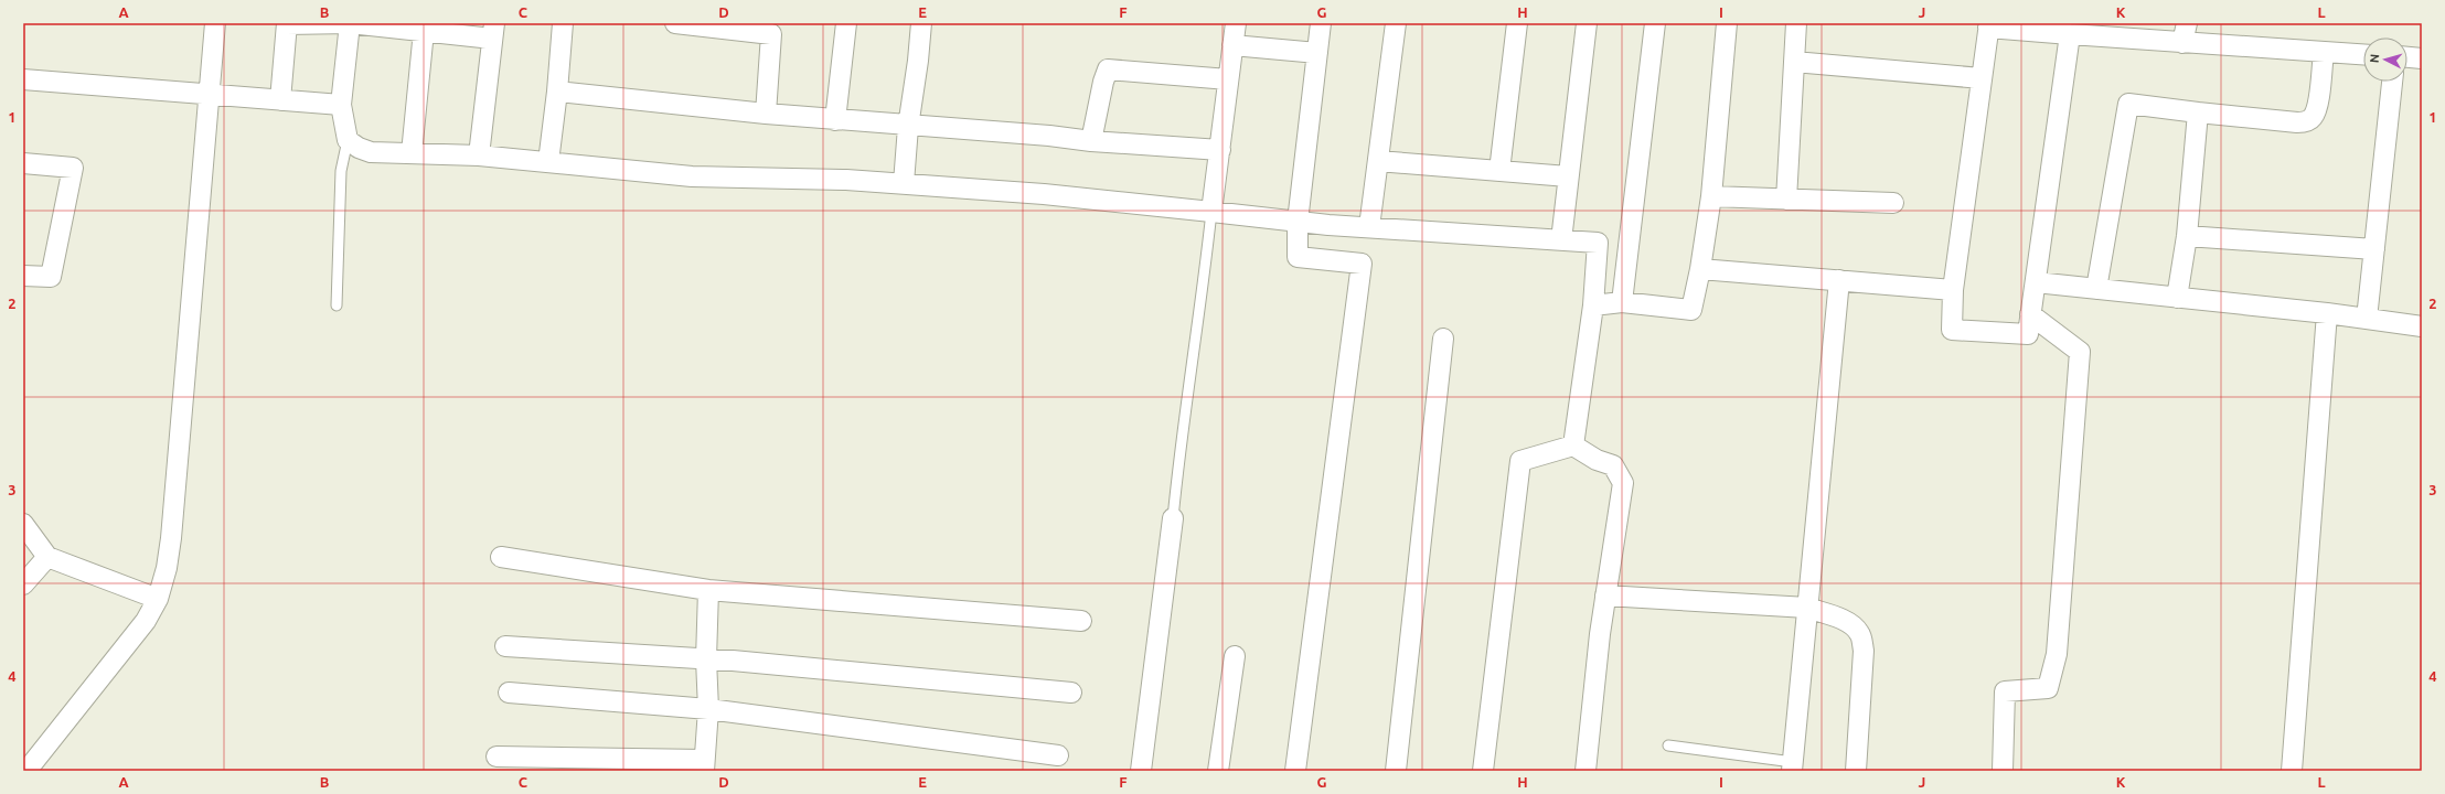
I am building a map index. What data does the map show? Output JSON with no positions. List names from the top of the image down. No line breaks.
{"north":"left","grid":{"columns":["A","B","C","D","E","F","G","H","I","J","K","L"],"rows":["1","2","3","4"]}}
